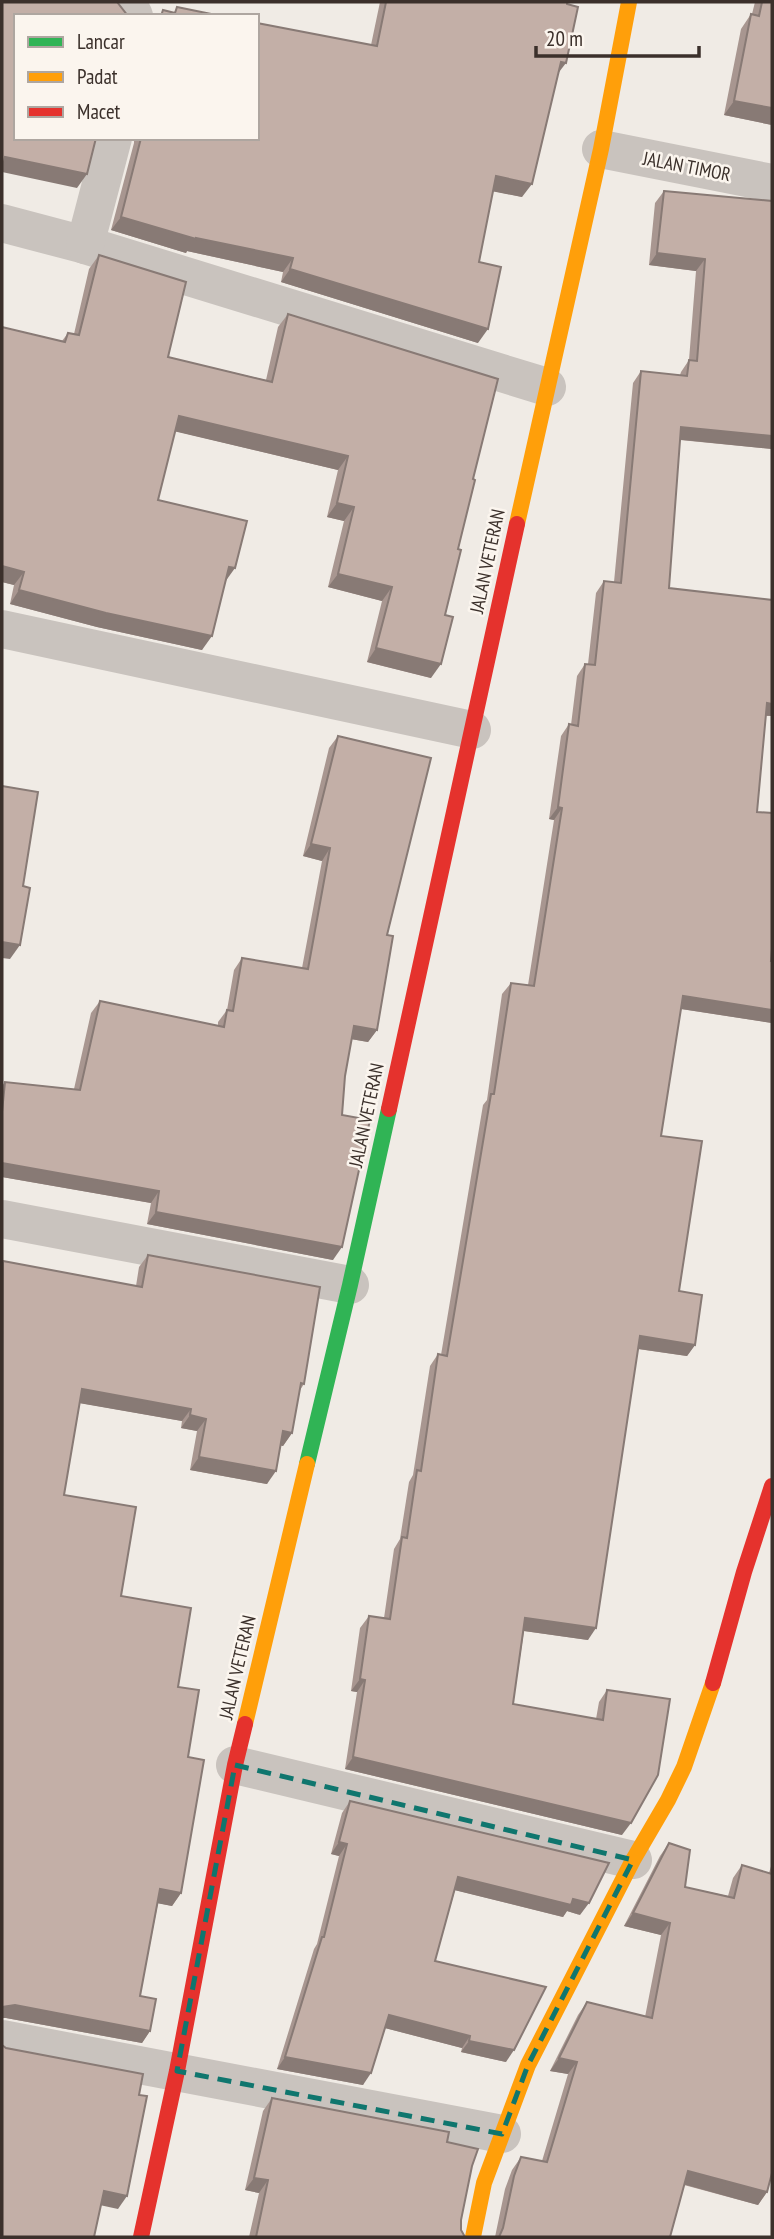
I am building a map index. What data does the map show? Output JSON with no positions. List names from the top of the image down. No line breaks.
{"streets":{"main road":["JALAN VETERAN"],"street":["JALAN TIMOR"]},"crossings":[["JALAN TIMOR","JALAN VETERAN"]],"legend":["Lancar","Padat","Macet"],"scale_bar":"20 m"}
